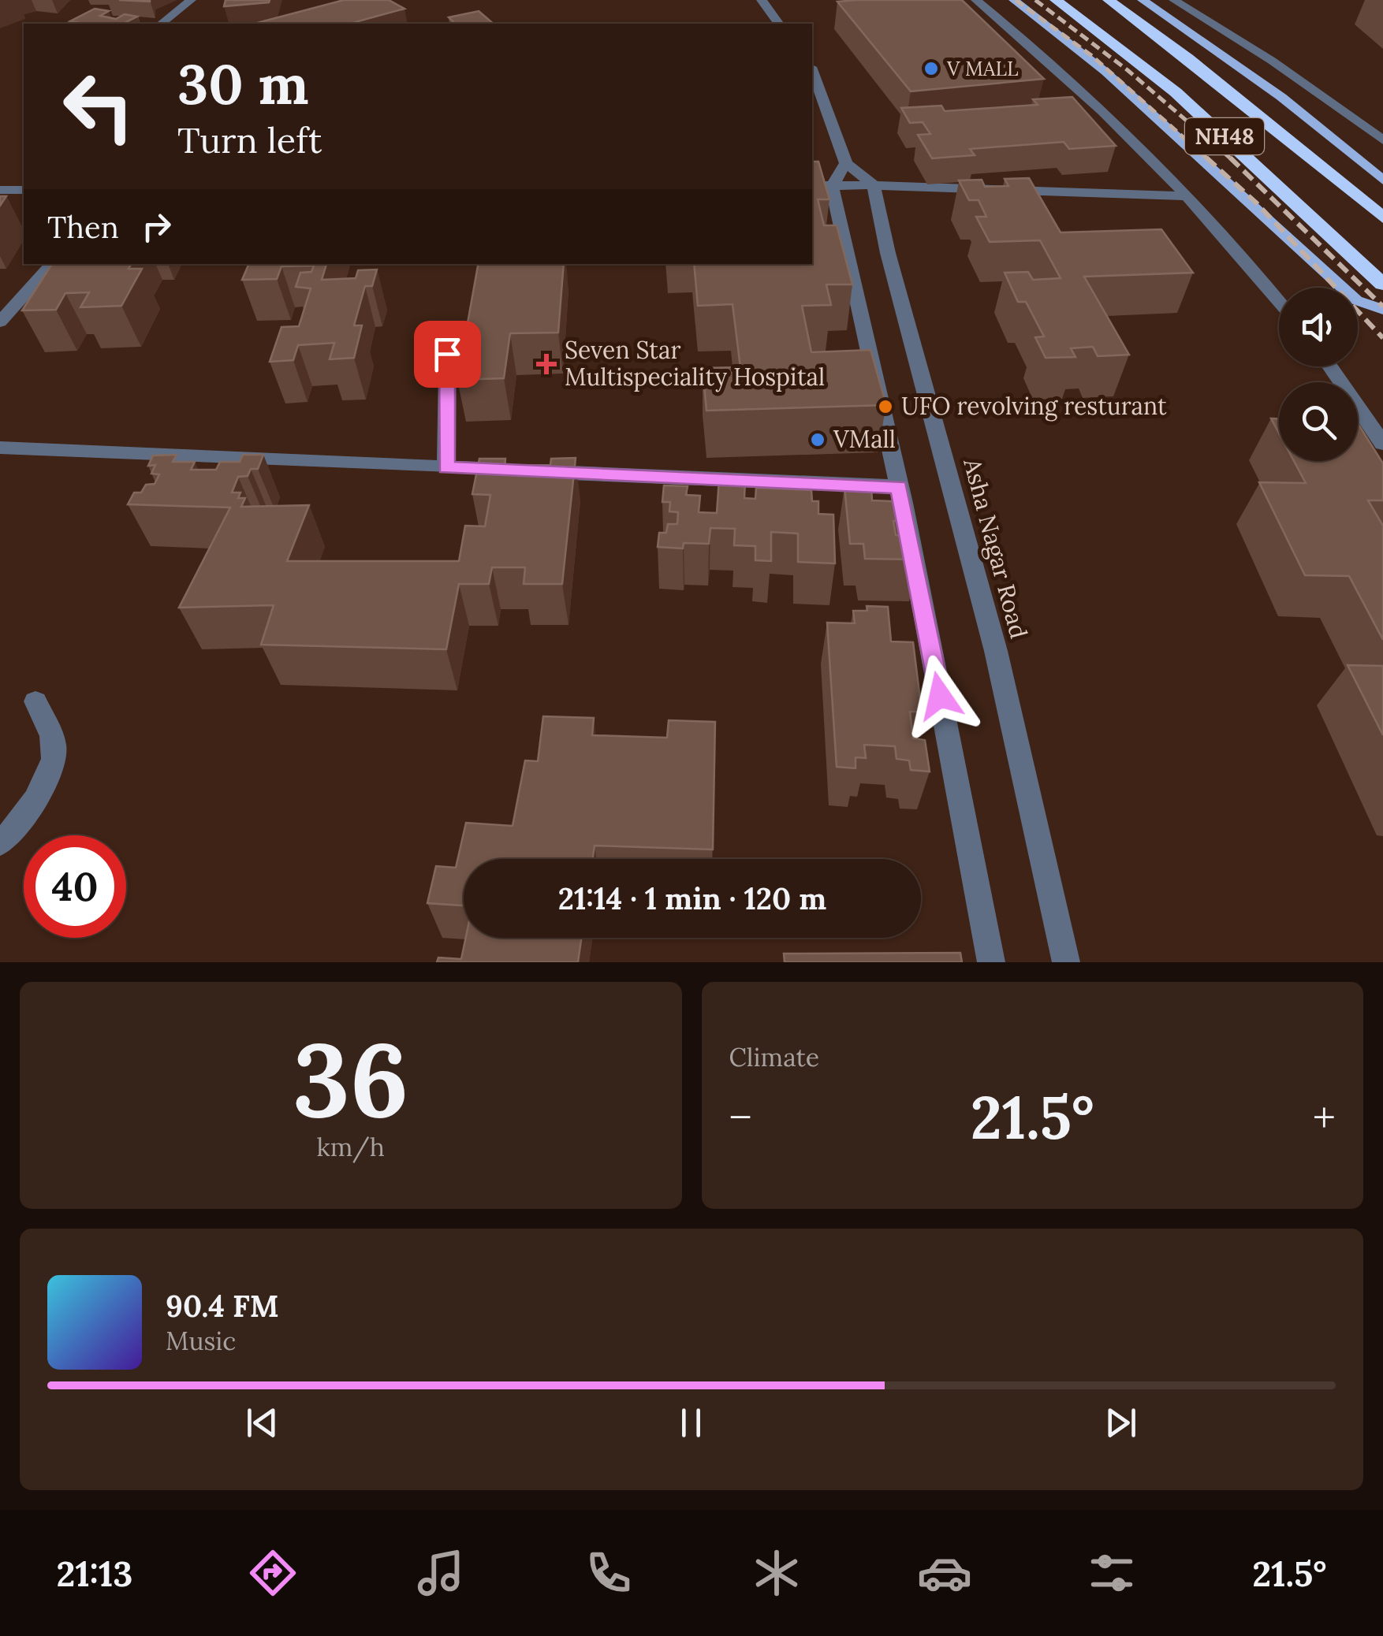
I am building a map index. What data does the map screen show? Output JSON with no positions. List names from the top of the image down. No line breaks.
{"streets":{"highway":["NH48"],"street":["Asha Nagar Road"]},"places":{"other":["V MALL","UFO revolving resturant","VMall"],"health":["Seven Star Multispeciality Hospital"]},"page":{"turn":["30 m","Turn left"],"then":"Then","limit":"40","trip":"21:14 · 1 min · 120 m","tile":[["36","km/h"],"Climate"],"heat":["−","21.5°","+"],"song":["90.4 FM","Music"],"tabs":["21:13","21.5°"]}}
